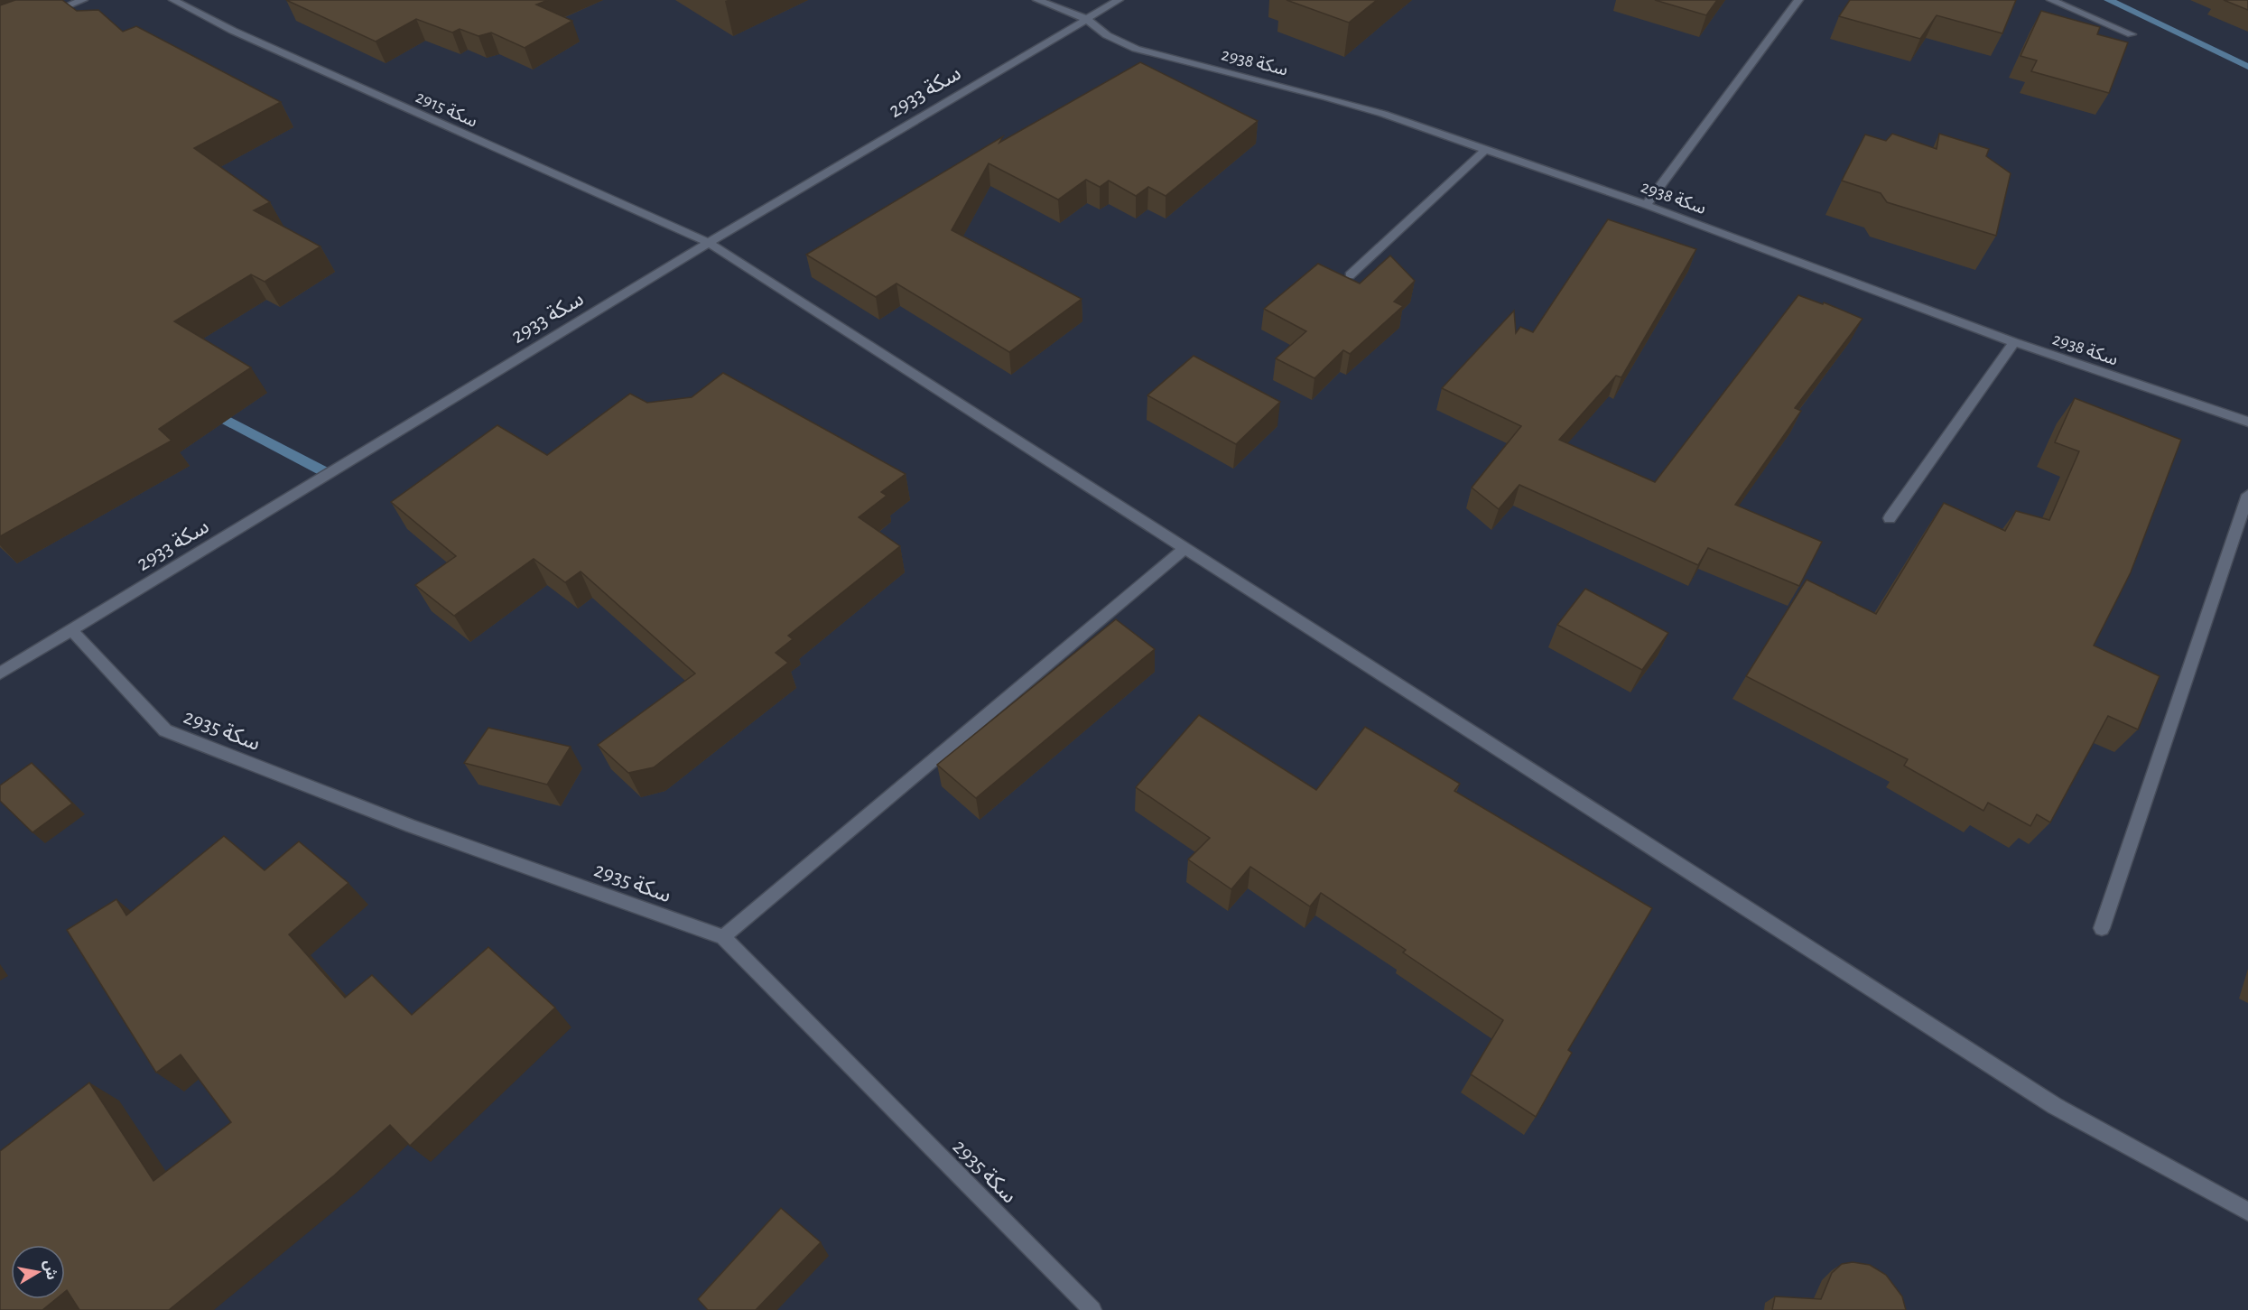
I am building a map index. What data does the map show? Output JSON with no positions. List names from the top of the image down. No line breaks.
{"streets":{"street":["سكة 2938","سكة 2933","سكة 2915","سكة 2935"]},"crossings":[["سكة 2938","سكة 2933"],["سكة 2933","سكة 2915"],["سكة 2933","سكة 2935"]],"north":"right"}
